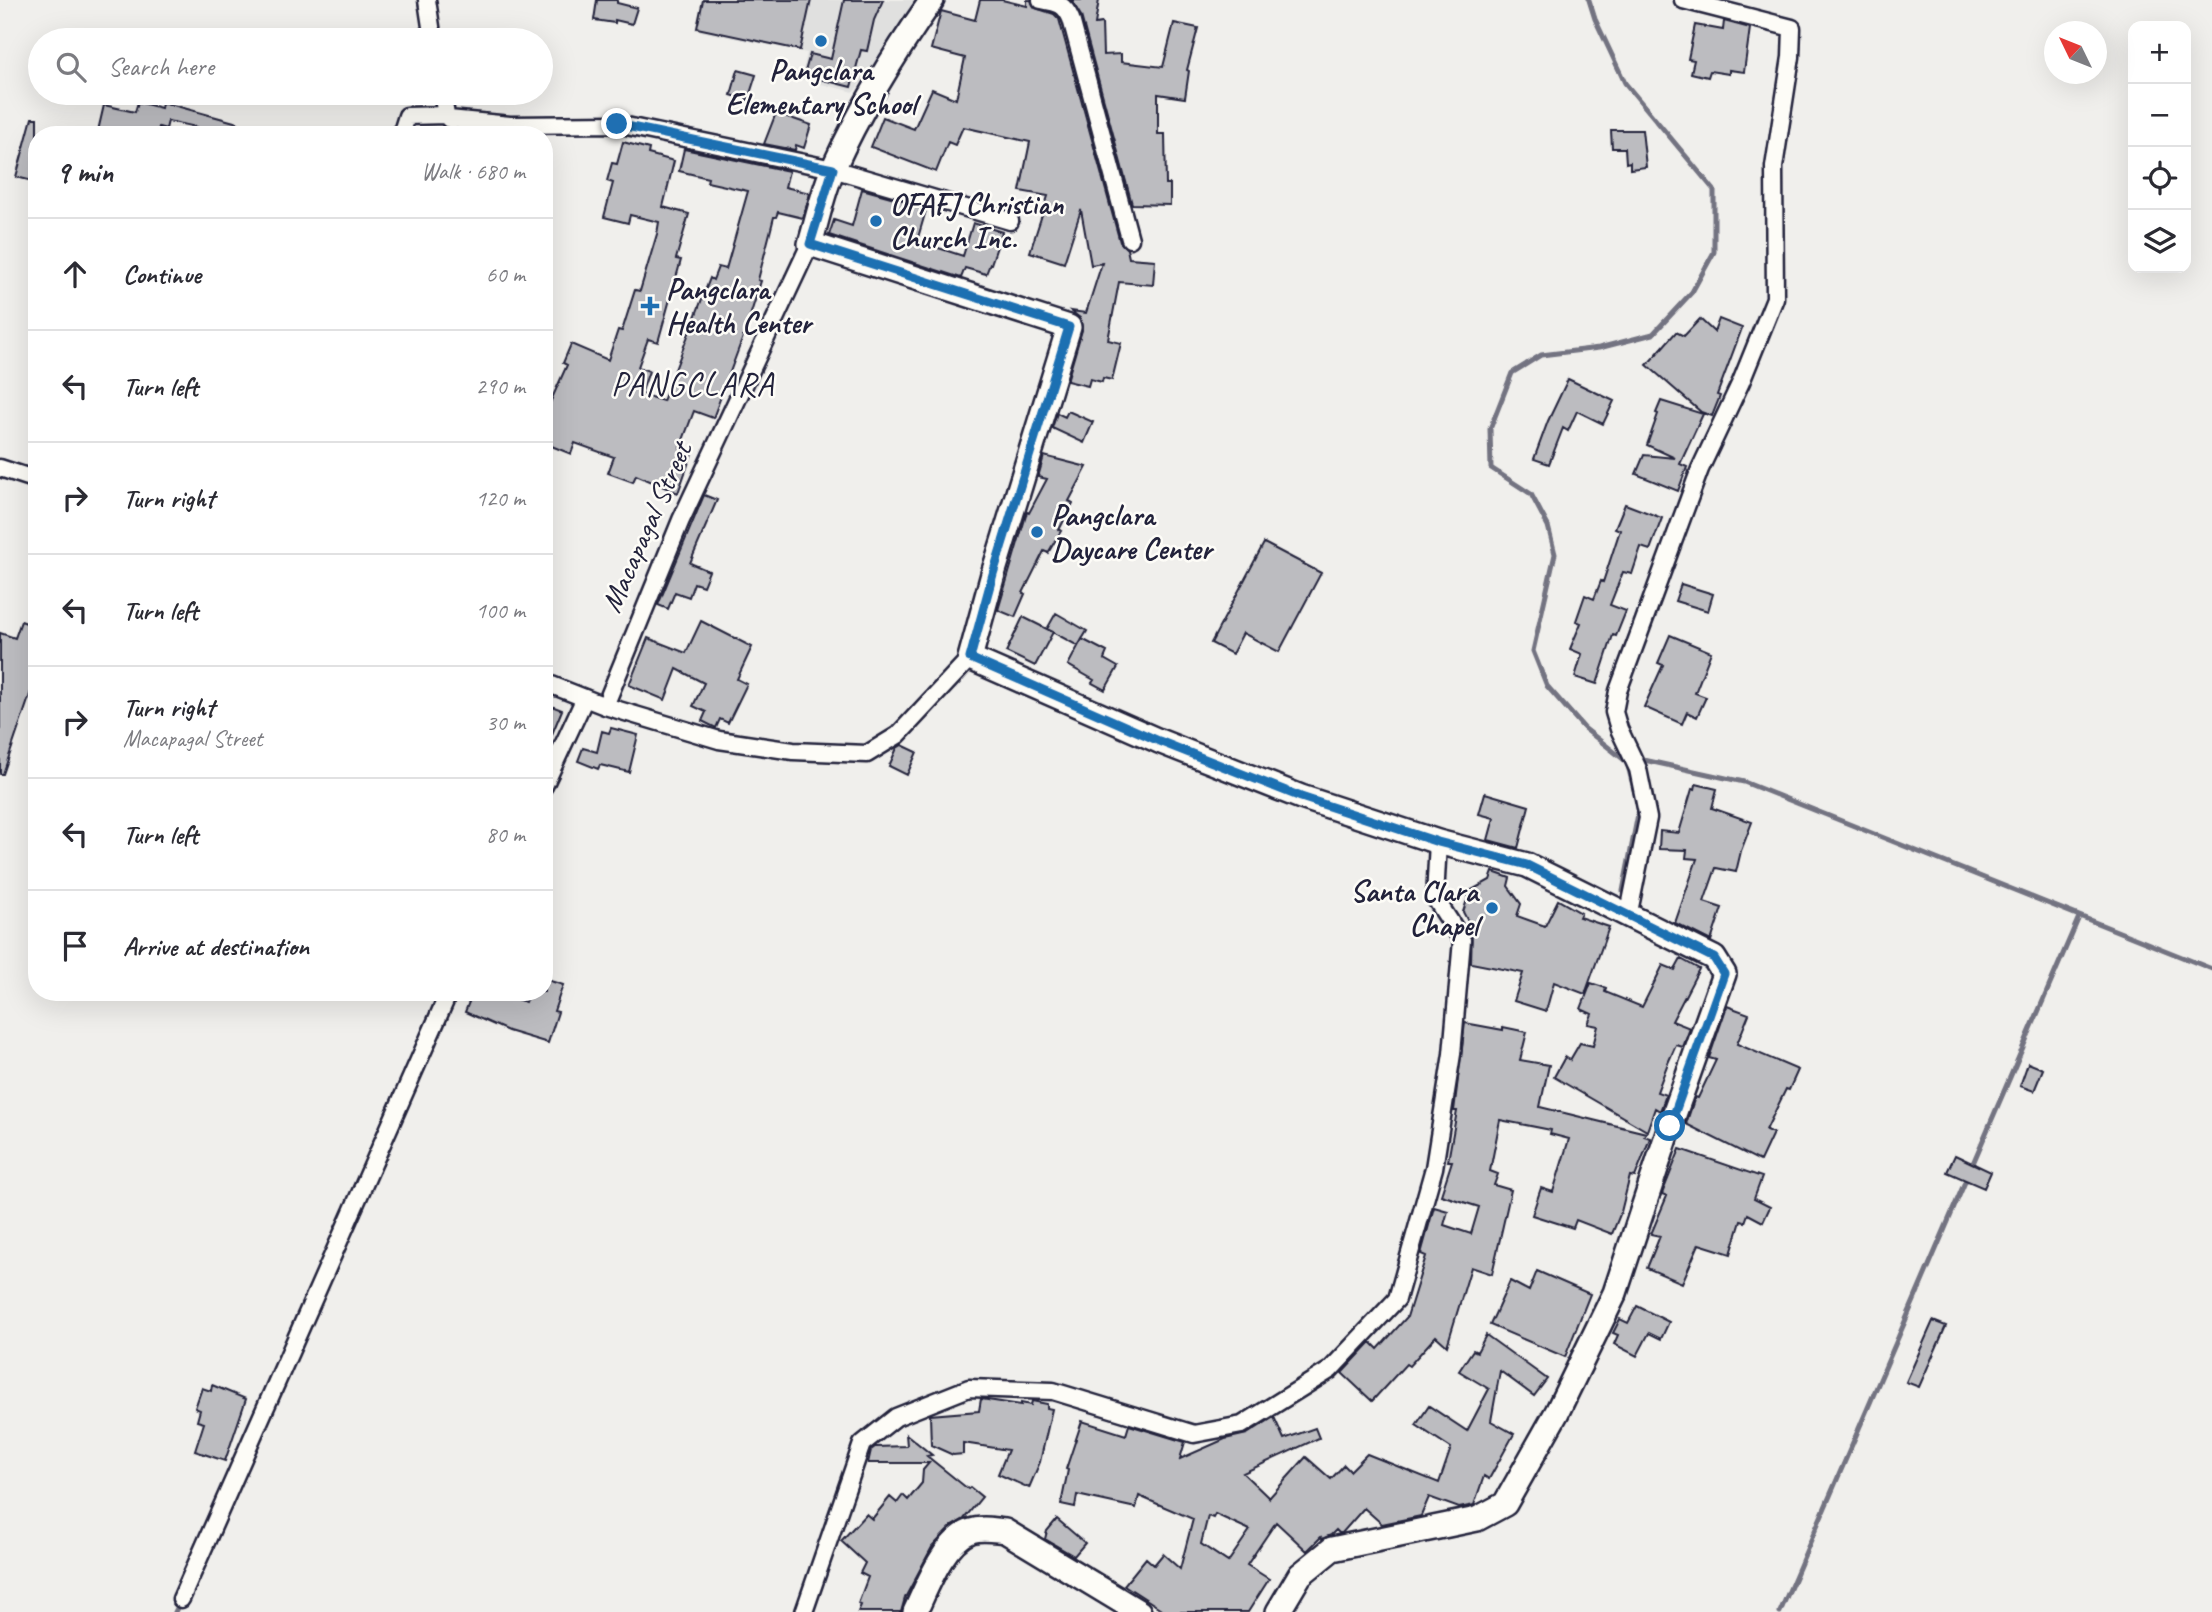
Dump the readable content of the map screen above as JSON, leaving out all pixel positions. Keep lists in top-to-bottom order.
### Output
{
  "streets": {
    "street": ["Macapagal Street"]
  },
  "districts": ["PANGCLARA"],
  "places": {
    "other": [
      "Pangclara Elementary School",
      "OFAFJ Christian Church Inc.",
      "Pangclara Daycare Center",
      "Santa Clara Chapel"
    ],
    "health": ["Pangclara Health Center"]
  },
  "north": "top left",
  "page": {
    "map_buttons": ["+", "−"],
    "search": "Search here",
    "heading": ["9 min", "Walk · 680 m"],
    "list": [
      ["Continue", "60 m"],
      ["Turn left", "290 m"],
      ["Turn right", "120 m"],
      ["Turn left", "100 m"],
      ["Turn right", "Macapagal Street", "30 m"],
      ["Turn left", "80 m"],
      "Arrive at destination"
    ]
  }
}
